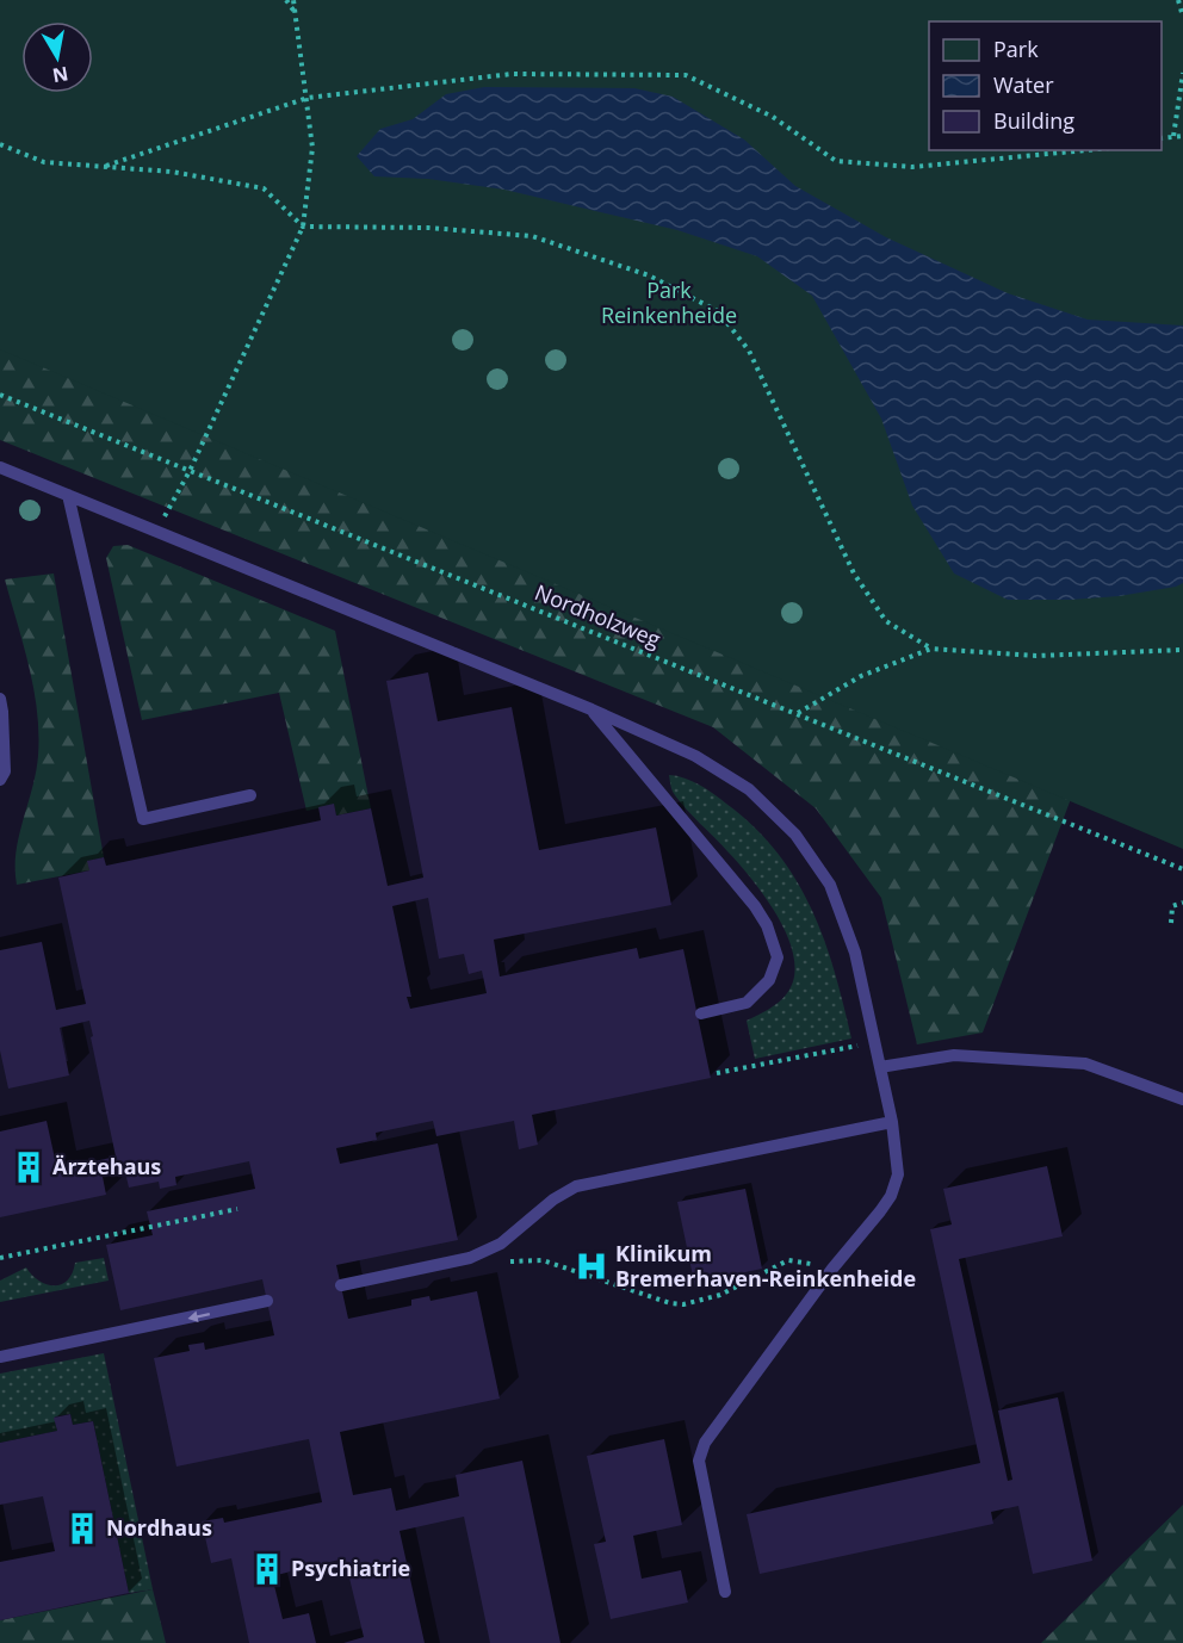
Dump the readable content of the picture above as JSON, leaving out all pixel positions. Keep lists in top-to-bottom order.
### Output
{
  "streets": {
    "path": ["Nordholzweg"]
  },
  "parks": ["Park Reinkenheide"],
  "places": {
    "building": ["Ärztehaus", "Nordhaus", "Psychiatrie"],
    "hospital": ["Klinikum Bremerhaven-Reinkenheide"]
  },
  "legend": ["Park", "Water", "Building"],
  "north": "bottom"
}
